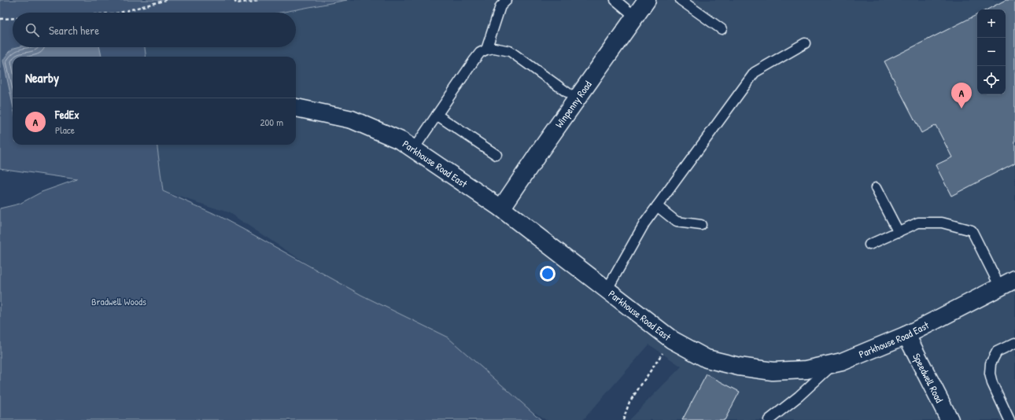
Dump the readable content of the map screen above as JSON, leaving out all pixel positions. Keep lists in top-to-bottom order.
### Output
{
  "streets": {
    "street": ["Winpenny Road", "Parkhouse Road East", "Speedwell Road"]
  },
  "crossings": [
    ["Winpenny Road", "Parkhouse Road East"],
    ["Parkhouse Road East", "Speedwell Road"]
  ],
  "parks": ["Bradwell Woods"],
  "page": {
    "map_buttons": ["+", "−"],
    "search": "Search here",
    "heading": "Nearby",
    "pins": "A",
    "list": [
      {
        "mark": "A",
        "name": "FedEx",
        "note": "Place",
        "value": "200 m"
      }
    ]
  }
}
